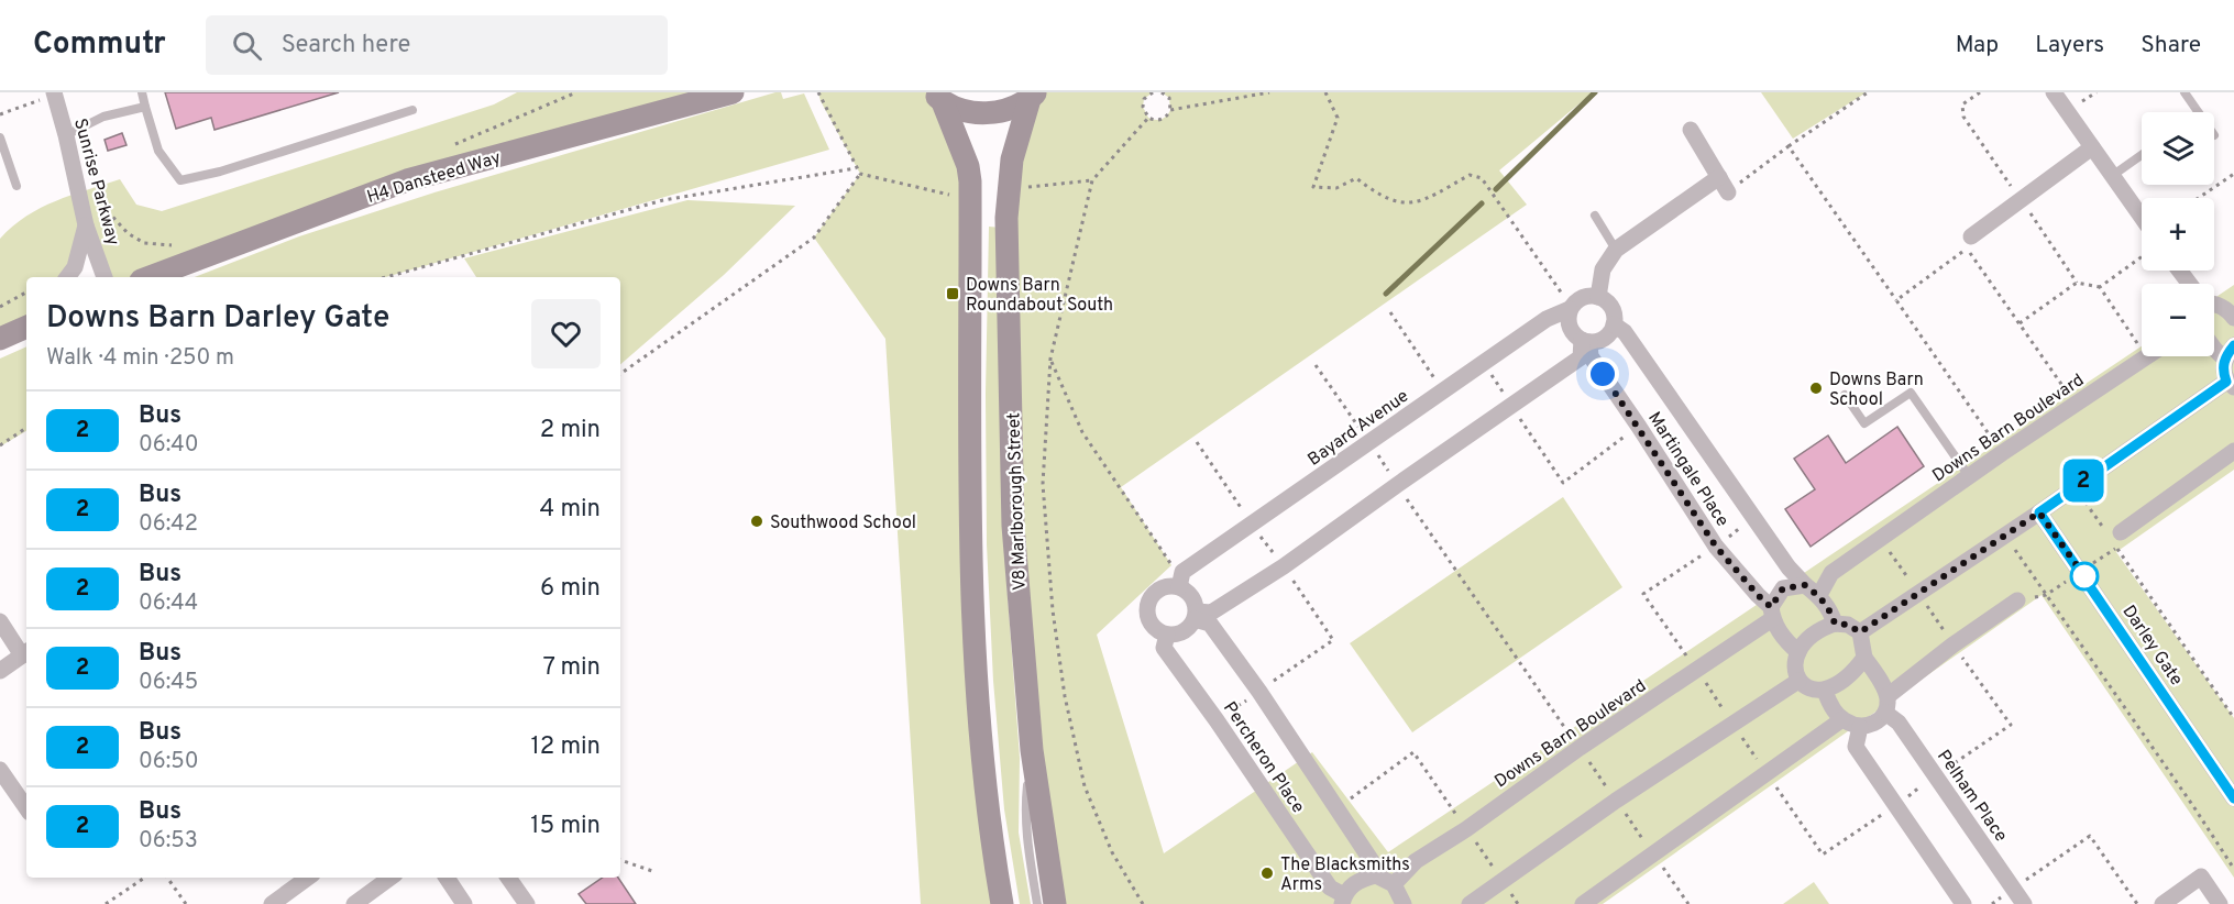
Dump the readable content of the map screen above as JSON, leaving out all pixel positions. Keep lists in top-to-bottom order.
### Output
{
  "streets": {
    "main road": ["H4 Dansteed Way", "V8 Marlborough Street"],
    "street": [
      "Sunrise Parkway",
      "Bayard Avenue",
      "Downs Barn Boulevard",
      "Martingale Place",
      "Darley Gate",
      "Percheron Place",
      "Pelham Place"
    ]
  },
  "crossings": [
    ["Bayard Avenue", "Martingale Place"],
    ["Bayard Avenue", "Percheron Place"],
    ["Downs Barn Boulevard", "Martingale Place"],
    ["Martingale Place", "Pelham Place"]
  ],
  "places": {
    "transit": ["Downs Barn Roundabout South"],
    "other": ["Downs Barn School", "Southwood School", "The Blacksmiths Arms"]
  },
  "lines": ["bus line 2"],
  "page": {
    "header": "Commutr",
    "search": "Search here",
    "nav": ["Map", "Layers", "Share"],
    "on_map": "2",
    "map_buttons": ["+", "−"],
    "heading": ["Downs Barn Darley Gate", "Walk · 4 min · 250 m"],
    "list": [
      {
        "mark": "2",
        "name": "Bus",
        "note": "06:40",
        "value": "2 min"
      },
      {
        "mark": "2",
        "name": "Bus",
        "note": "06:42",
        "value": "4 min"
      },
      {
        "mark": "2",
        "name": "Bus",
        "note": "06:44",
        "value": "6 min"
      },
      {
        "mark": "2",
        "name": "Bus",
        "note": "06:45",
        "value": "7 min"
      },
      {
        "mark": "2",
        "name": "Bus",
        "note": "06:50",
        "value": "12 min"
      },
      {
        "mark": "2",
        "name": "Bus",
        "note": "06:53",
        "value": "15 min"
      }
    ]
  }
}
